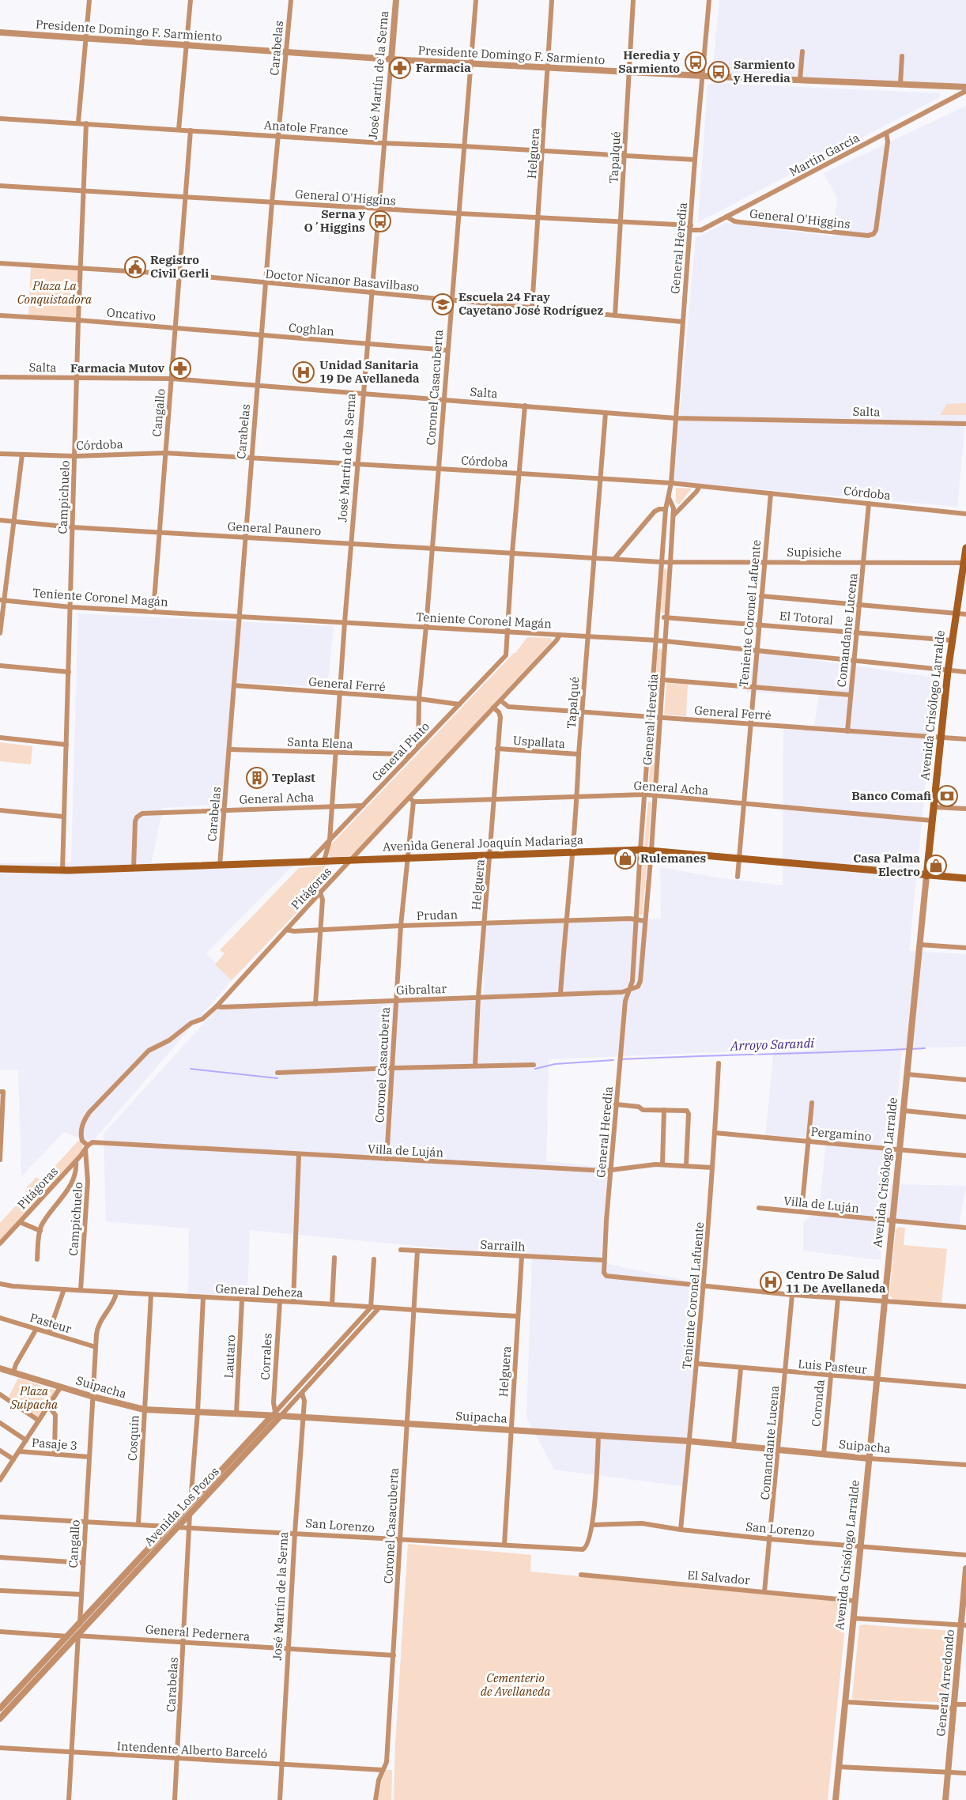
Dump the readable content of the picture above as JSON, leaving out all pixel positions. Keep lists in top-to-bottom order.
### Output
{
  "streets": {
    "main road": ["Avenida Crisólogo Larralde", "Avenida General Joaquín Madariaga"],
    "street": [
      "Presidente Domingo F. Sarmiento",
      "Carabelas",
      "José Martín de la Serna",
      "Anatole France",
      "Helguera",
      "Martín García",
      "Tapalqué",
      "General O'Higgins",
      "General Heredia",
      "Doctor Nicanor Basavilbaso",
      "Oncativo",
      "Coghlan",
      "Salta",
      "Coronel Casacuberta",
      "Cangallo",
      "Córdoba",
      "Campichuelo",
      "General Paunero",
      "Supisiche",
      "Teniente Coronel Magán",
      "Teniente Coronel Lafuente",
      "El Totoral",
      "Comandante Lucena",
      "General Ferré",
      "Uspallata",
      "Santa Elena",
      "General Pinto",
      "General Acha",
      "Pitágoras",
      "Prudan",
      "Gibraltar",
      "Pergamino",
      "Villa de Luján",
      "Sarrailh",
      "General Deheza",
      "Pasteur",
      "Lautaro",
      "Corrales",
      "Luis Pasteur",
      "Suipacha",
      "Coronda",
      "Cosquín",
      "Pasaje 3",
      "Avenida Los Pozos",
      "San Lorenzo",
      "El Salvador",
      "General Pedernera",
      "General Arredondo",
      "Intendente Alberto Barceló"
    ]
  },
  "crossings": [
    ["Presidente Domingo F. Sarmiento", "Carabelas"],
    ["Presidente Domingo F. Sarmiento", "José Martín de la Serna"],
    ["Presidente Domingo F. Sarmiento", "Helguera"],
    ["Presidente Domingo F. Sarmiento", "Tapalqué"],
    ["Presidente Domingo F. Sarmiento", "General Heredia"],
    ["Presidente Domingo F. Sarmiento", "Coronel Casacuberta"],
    ["Carabelas", "Anatole France"],
    ["Carabelas", "General O'Higgins"],
    ["Carabelas", "Doctor Nicanor Basavilbaso"],
    ["Carabelas", "Coghlan"],
    ["Carabelas", "Salta"],
    ["Carabelas", "Córdoba"],
    ["Carabelas", "General Paunero"],
    ["Carabelas", "Teniente Coronel Magán"],
    ["Carabelas", "General Ferré"],
    ["Carabelas", "Santa Elena"],
    ["Carabelas", "General Acha"],
    ["Carabelas", "Avenida General Joaquín Madariaga"],
    ["Carabelas", "Avenida Los Pozos"],
    ["Carabelas", "San Lorenzo"],
    ["Carabelas", "General Pedernera"],
    ["Carabelas", "Intendente Alberto Barceló"],
    ["José Martín de la Serna", "Anatole France"],
    ["José Martín de la Serna", "General O'Higgins"],
    ["José Martín de la Serna", "Doctor Nicanor Basavilbaso"],
    ["José Martín de la Serna", "Coghlan"],
    ["José Martín de la Serna", "Salta"],
    ["José Martín de la Serna", "Córdoba"],
    ["José Martín de la Serna", "General Paunero"],
    ["José Martín de la Serna", "Teniente Coronel Magán"],
    ["José Martín de la Serna", "General Ferré"],
    ["José Martín de la Serna", "Santa Elena"],
    ["José Martín de la Serna", "General Pinto"],
    ["José Martín de la Serna", "General Acha"],
    ["José Martín de la Serna", "Avenida General Joaquín Madariaga"],
    ["José Martín de la Serna", "Suipacha"],
    ["José Martín de la Serna", "Avenida Los Pozos"],
    ["José Martín de la Serna", "San Lorenzo"],
    ["José Martín de la Serna", "General Pedernera"],
    ["José Martín de la Serna", "Intendente Alberto Barceló"],
    ["Anatole France", "Helguera"],
    ["Anatole France", "Tapalqué"],
    ["Anatole France", "General Heredia"],
    ["Anatole France", "Coronel Casacuberta"],
    ["Anatole France", "Cangallo"],
    ["Anatole France", "Campichuelo"],
    ["Helguera", "General O'Higgins"],
    ["Helguera", "Doctor Nicanor Basavilbaso"],
    ["Helguera", "Uspallata"],
    ["Helguera", "General Acha"],
    ["Helguera", "Avenida General Joaquín Madariaga"],
    ["Helguera", "Pitágoras"],
    ["Helguera", "Prudan"],
    ["Helguera", "Gibraltar"],
    ["Helguera", "Sarrailh"],
    ["Helguera", "General Deheza"],
    ["Helguera", "Suipacha"],
    ["Helguera", "San Lorenzo"],
    ["Martín García", "General O'Higgins"],
    ["Martín García", "General Heredia"],
    ["Tapalqué", "General O'Higgins"],
    ["Tapalqué", "Doctor Nicanor Basavilbaso"],
    ["Tapalqué", "Salta"],
    ["Tapalqué", "Córdoba"],
    ["Tapalqué", "General Paunero"],
    ["Tapalqué", "Teniente Coronel Magán"],
    ["Tapalqué", "General Ferré"],
    ["Tapalqué", "Uspallata"],
    ["Tapalqué", "General Acha"],
    ["Tapalqué", "Avenida General Joaquín Madariaga"],
    ["Tapalqué", "Prudan"],
    ["Tapalqué", "Gibraltar"],
    ["General O'Higgins", "General Heredia"],
    ["General O'Higgins", "Coronel Casacuberta"],
    ["General O'Higgins", "Cangallo"],
    ["General O'Higgins", "Campichuelo"],
    ["General Heredia", "Doctor Nicanor Basavilbaso"],
    ["General Heredia", "Salta"],
    ["General Heredia", "Córdoba"],
    ["General Heredia", "General Paunero"],
    ["General Heredia", "Supisiche"],
    ["General Heredia", "Teniente Coronel Magán"],
    ["General Heredia", "Teniente Coronel Lafuente"],
    ["General Heredia", "El Totoral"],
    ["General Heredia", "General Ferré"],
    ["General Heredia", "General Acha"],
    ["General Heredia", "Avenida General Joaquín Madariaga"],
    ["General Heredia", "Prudan"],
    ["General Heredia", "Gibraltar"],
    ["General Heredia", "Villa de Luján"],
    ["General Heredia", "Sarrailh"],
    ["Doctor Nicanor Basavilbaso", "Coronel Casacuberta"],
    ["Doctor Nicanor Basavilbaso", "Cangallo"],
    ["Doctor Nicanor Basavilbaso", "Campichuelo"],
    ["Oncativo", "Coghlan"],
    ["Oncativo", "Cangallo"],
    ["Oncativo", "Campichuelo"],
    ["Coghlan", "Coronel Casacuberta"],
    ["Coghlan", "Cangallo"],
    ["Salta", "Coronel Casacuberta"],
    ["Salta", "Cangallo"],
    ["Salta", "Campichuelo"],
    ["Coronel Casacuberta", "Córdoba"],
    ["Coronel Casacuberta", "General Paunero"],
    ["Coronel Casacuberta", "Teniente Coronel Magán"],
    ["Coronel Casacuberta", "General Ferré"],
    ["Coronel Casacuberta", "General Pinto"],
    ["Coronel Casacuberta", "General Acha"],
    ["Coronel Casacuberta", "Avenida General Joaquín Madariaga"],
    ["Coronel Casacuberta", "Pitágoras"],
    ["Coronel Casacuberta", "Prudan"],
    ["Coronel Casacuberta", "Gibraltar"],
    ["Coronel Casacuberta", "Villa de Luján"],
    ["Coronel Casacuberta", "Sarrailh"],
    ["Coronel Casacuberta", "General Deheza"],
    ["Coronel Casacuberta", "Suipacha"],
    ["Coronel Casacuberta", "San Lorenzo"],
    ["Coronel Casacuberta", "General Pedernera"],
    ["Coronel Casacuberta", "Intendente Alberto Barceló"],
    ["Cangallo", "Córdoba"],
    ["Cangallo", "General Paunero"],
    ["Cangallo", "Teniente Coronel Magán"],
    ["Cangallo", "General Deheza"],
    ["Cangallo", "Pasteur"],
    ["Cangallo", "Suipacha"],
    ["Cangallo", "Pasaje 3"],
    ["Cangallo", "Avenida Los Pozos"],
    ["Cangallo", "General Pedernera"],
    ["Cangallo", "Intendente Alberto Barceló"],
    ["Córdoba", "Campichuelo"],
    ["Córdoba", "Teniente Coronel Lafuente"],
    ["Córdoba", "Comandante Lucena"],
    ["Campichuelo", "General Paunero"],
    ["Campichuelo", "Teniente Coronel Magán"],
    ["Campichuelo", "Avenida General Joaquín Madariaga"],
    ["Campichuelo", "Pitágoras"],
    ["Campichuelo", "Villa de Luján"],
    ["Campichuelo", "General Deheza"],
    ["General Paunero", "Supisiche"],
    ["Supisiche", "Teniente Coronel Lafuente"],
    ["Supisiche", "Comandante Lucena"],
    ["Supisiche", "Avenida Crisólogo Larralde"],
    ["Teniente Coronel Magán", "Teniente Coronel Lafuente"],
    ["Teniente Coronel Magán", "Comandante Lucena"],
    ["Teniente Coronel Magán", "Avenida Crisólogo Larralde"],
    ["Teniente Coronel Magán", "General Pinto"],
    ["Teniente Coronel Magán", "Pitágoras"],
    ["Teniente Coronel Lafuente", "El Totoral"],
    ["Teniente Coronel Lafuente", "General Ferré"],
    ["Teniente Coronel Lafuente", "General Acha"],
    ["Teniente Coronel Lafuente", "Avenida General Joaquín Madariaga"],
    ["Teniente Coronel Lafuente", "Pergamino"],
    ["Teniente Coronel Lafuente", "Villa de Luján"],
    ["Teniente Coronel Lafuente", "Luis Pasteur"],
    ["Teniente Coronel Lafuente", "Suipacha"],
    ["Teniente Coronel Lafuente", "San Lorenzo"],
    ["El Totoral", "Comandante Lucena"],
    ["El Totoral", "Avenida Crisólogo Larralde"],
    ["Comandante Lucena", "General Ferré"],
    ["Comandante Lucena", "Luis Pasteur"],
    ["Comandante Lucena", "Suipacha"],
    ["Comandante Lucena", "San Lorenzo"],
    ["Comandante Lucena", "El Salvador"],
    ["General Ferré", "Avenida Crisólogo Larralde"],
    ["General Ferré", "General Pinto"],
    ["General Ferré", "Pitágoras"],
    ["Avenida Crisólogo Larralde", "General Acha"],
    ["Avenida Crisólogo Larralde", "Avenida General Joaquín Madariaga"],
    ["Avenida Crisólogo Larralde", "Pergamino"],
    ["Avenida Crisólogo Larralde", "Villa de Luján"],
    ["Avenida Crisólogo Larralde", "Luis Pasteur"],
    ["Avenida Crisólogo Larralde", "Suipacha"],
    ["Avenida Crisólogo Larralde", "San Lorenzo"],
    ["Avenida Crisólogo Larralde", "El Salvador"],
    ["Santa Elena", "General Pinto"],
    ["General Pinto", "General Acha"],
    ["General Pinto", "Avenida General Joaquín Madariaga"],
    ["General Acha", "Avenida General Joaquín Madariaga"],
    ["General Acha", "Pitágoras"],
    ["Avenida General Joaquín Madariaga", "Pitágoras"],
    ["Pitágoras", "Prudan"],
    ["Pitágoras", "Gibraltar"],
    ["Pitágoras", "Villa de Luján"],
    ["General Deheza", "Lautaro"],
    ["General Deheza", "Corrales"],
    ["General Deheza", "Cosquín"],
    ["General Deheza", "Avenida Los Pozos"],
    ["Lautaro", "Suipacha"],
    ["Corrales", "Suipacha"],
    ["Corrales", "Avenida Los Pozos"],
    ["Luis Pasteur", "Coronda"],
    ["Suipacha", "Coronda"],
    ["Suipacha", "Cosquín"],
    ["Suipacha", "Avenida Los Pozos"],
    ["Avenida Los Pozos", "San Lorenzo"],
    ["Avenida Los Pozos", "General Pedernera"]
  ],
  "water": ["Arroyo Sarandí"],
  "parks": ["Plaza La Conquistadora", "Plaza Suipacha", "Cementerio de Avellaneda"],
  "places": {
    "bus stop": ["Heredia y Sarmiento", "Sarmiento y Heredia", "Serna y O´Higgins"],
    "pharmacy": ["Farmacia", "Farmacia Mutov"],
    "public building": ["Registro Civil Gerli"],
    "school or university": ["Escuela 24 Fray Cayetano José Rodríguez"],
    "hospital": ["Unidad Sanitaria 19 De Avellaneda", "Centro De Salud 11 De Avellaneda"],
    "building": ["Teplast"],
    "bank": ["Banco Comafi"],
    "shop": ["Rulemanes", "Casa Palma Electro"]
  }
}
